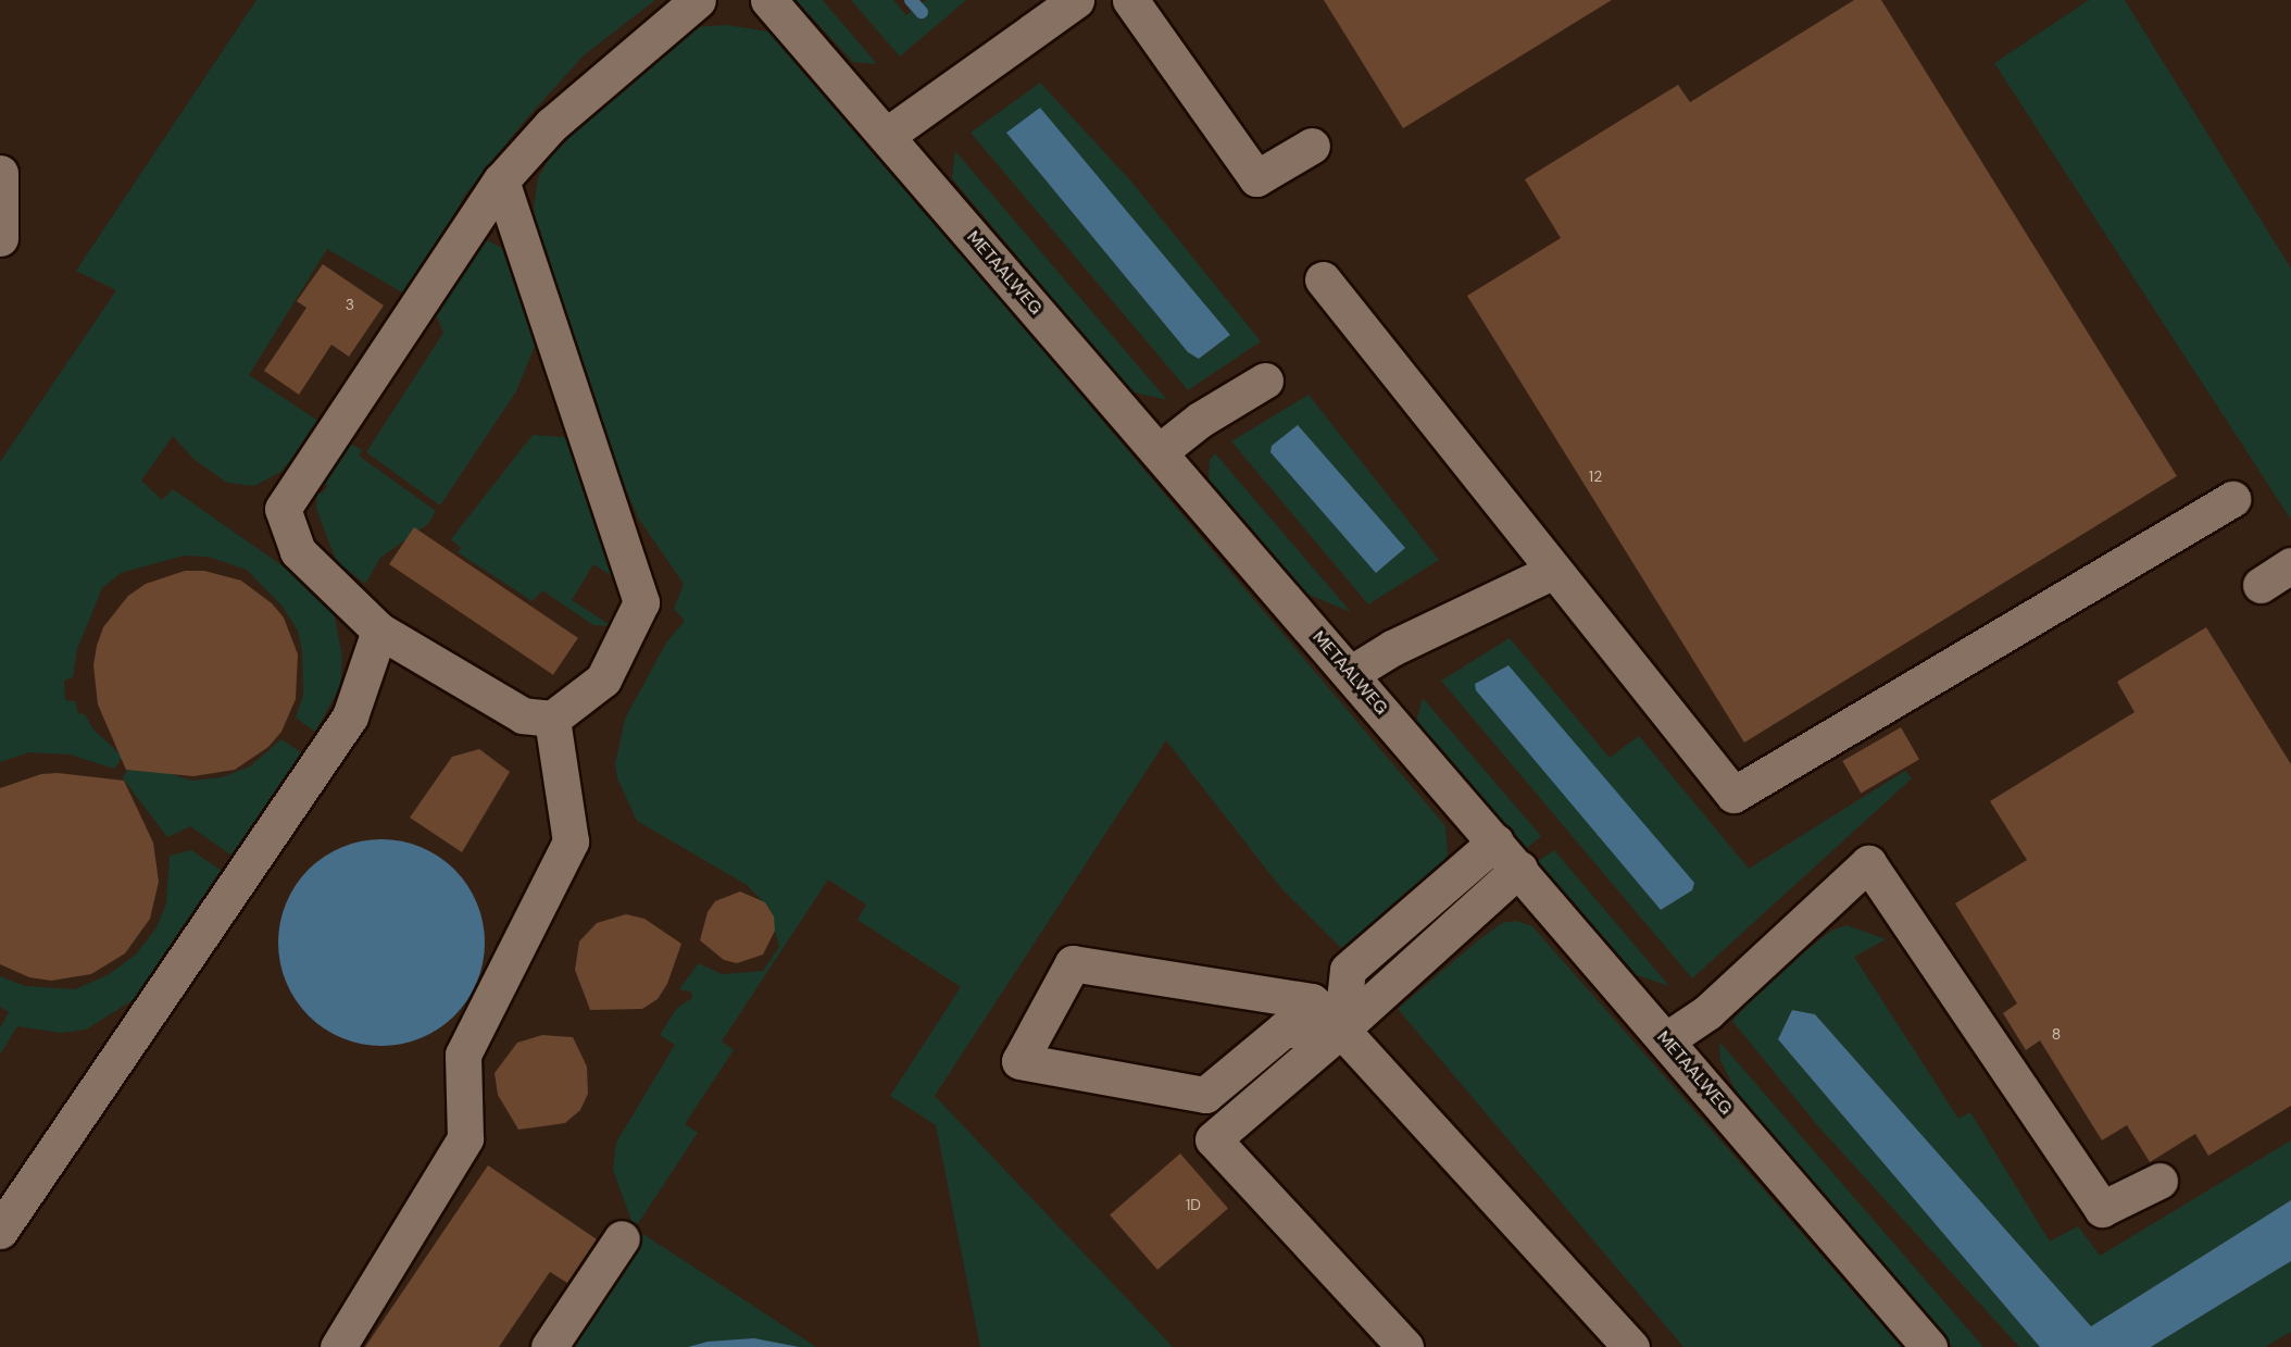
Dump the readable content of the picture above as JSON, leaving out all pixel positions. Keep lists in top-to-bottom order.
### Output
{
  "streets": {
    "street": ["METAALWEG"]
  },
  "house_numbers": [
    "3",
    "12",
    "8",
    "1D"
  ]
}
